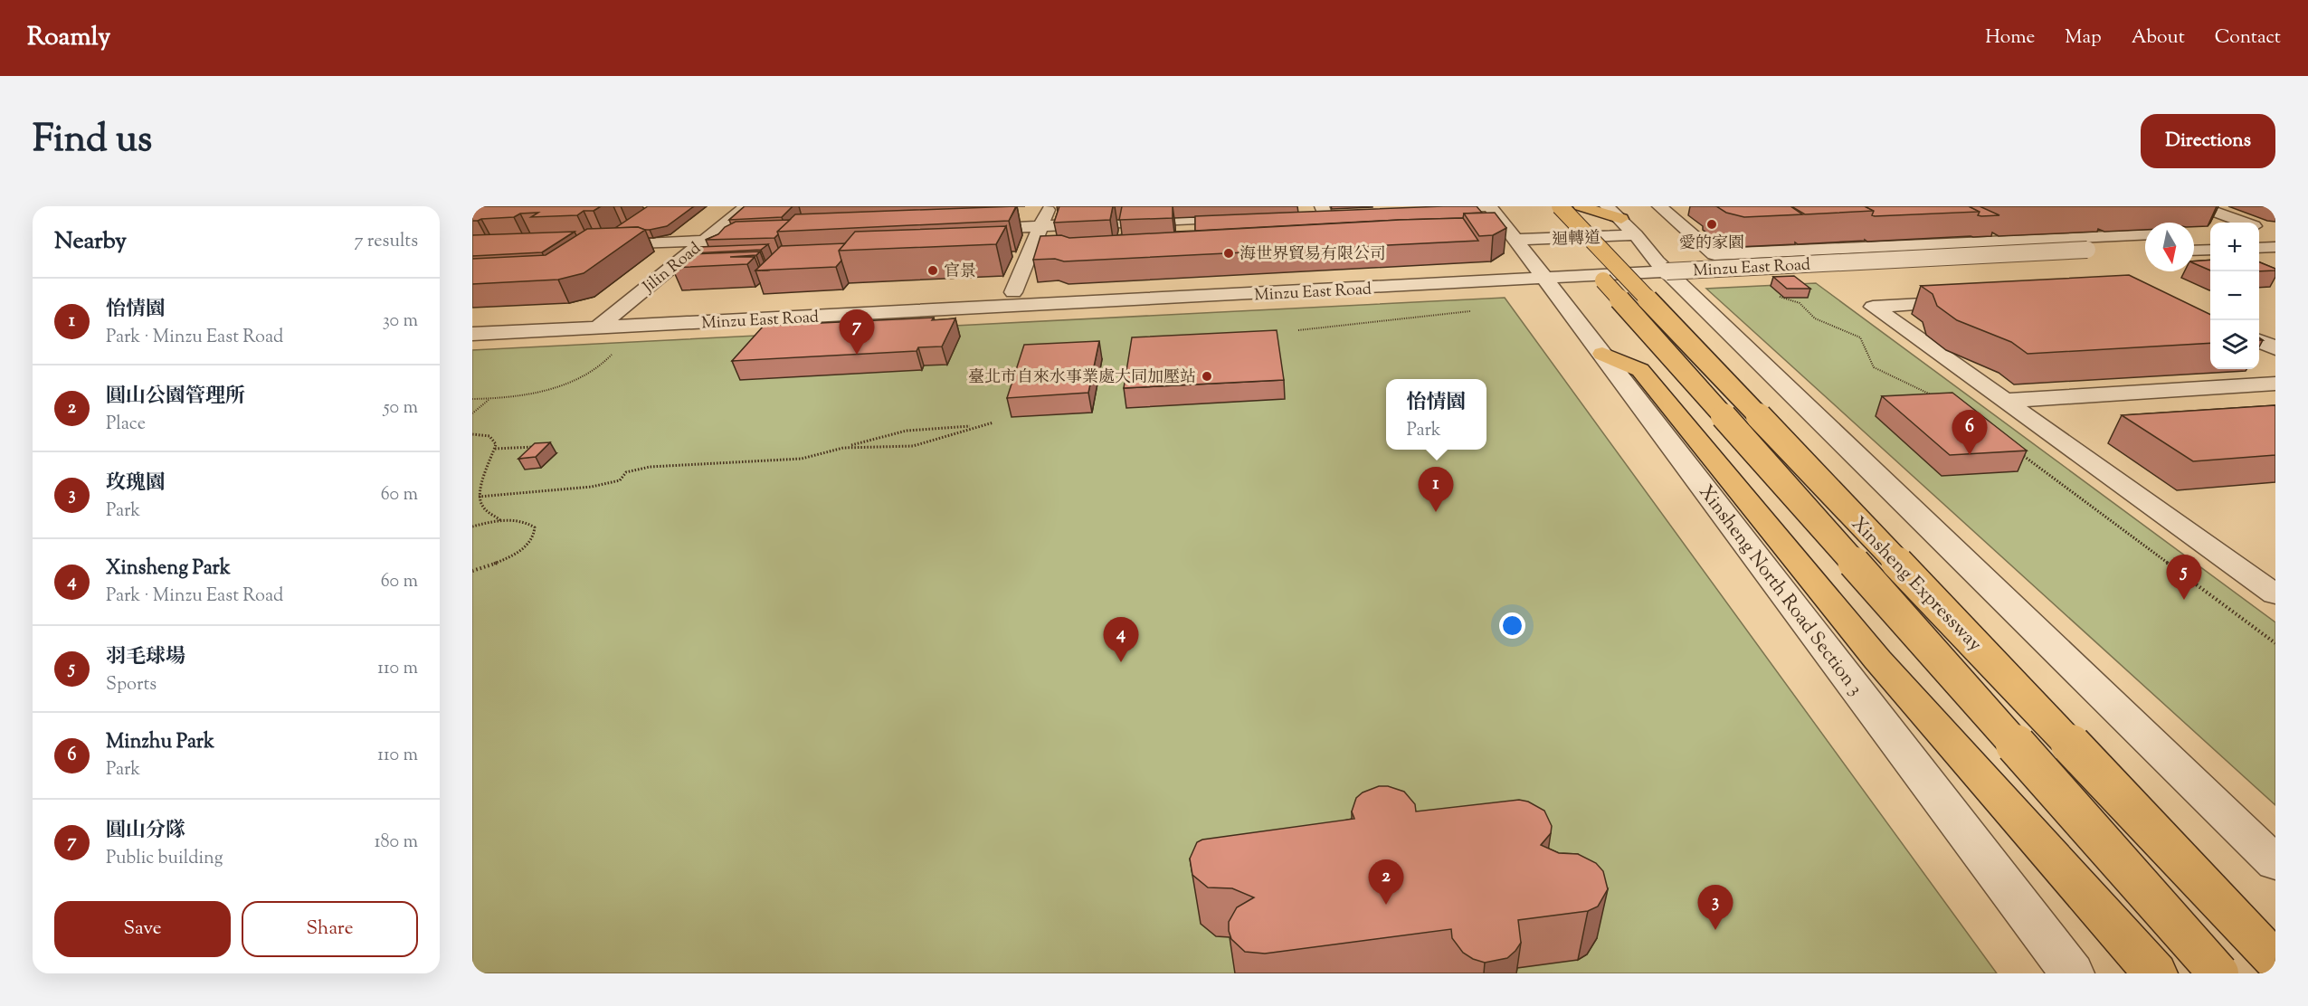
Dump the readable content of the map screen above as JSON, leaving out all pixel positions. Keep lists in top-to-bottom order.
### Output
{
  "streets": {
    "highway": ["Xinsheng Expressway"],
    "street": [
      "迴轉道",
      "Jilin Road",
      "Minzu East Road",
      "Xinsheng North Road Section 3"
    ]
  },
  "crossings": [
    ["迴轉道", "Xinsheng North Road Section 3"],
    ["Jilin Road", "Minzu East Road"],
    ["Minzu East Road", "Xinsheng North Road Section 3"]
  ],
  "places": [
    "愛的家園",
    "海世界貿易有限公司",
    "官景",
    "臺北市自來水事業處大同加壓站"
  ],
  "north": "bottom",
  "page": {
    "header": "Roamly",
    "nav": [
      "Home",
      "Map",
      "About",
      "Contact"
    ],
    "title": "Find us",
    "buttons": [
      "Directions",
      ["Save", "Share"]
    ],
    "heading": ["Nearby", "7 results"],
    "map_buttons": ["+", "−"],
    "list": [
      {
        "mark": "1",
        "name": "怡情園",
        "note": "Park · Minzu East Road",
        "value": "30 m"
      },
      {
        "mark": "2",
        "name": "圓山公園管理所",
        "note": "Place",
        "value": "50 m"
      },
      {
        "mark": "3",
        "name": "玫瑰園",
        "note": "Park",
        "value": "60 m"
      },
      {
        "mark": "4",
        "name": "Xinsheng Park",
        "note": "Park · Minzu East Road",
        "value": "60 m"
      },
      {
        "mark": "5",
        "name": "羽毛球場",
        "note": "Sports",
        "value": "110 m"
      },
      {
        "mark": "6",
        "name": "Minzhu Park",
        "note": "Park",
        "value": "110 m"
      },
      {
        "mark": "7",
        "name": "圓山分隊",
        "note": "Public building",
        "value": "180 m"
      }
    ],
    "pins": [
      "7",
      "6",
      "1",
      "5",
      "4",
      "2",
      "3"
    ],
    "popup": ["怡情園", "Park"]
  }
}
